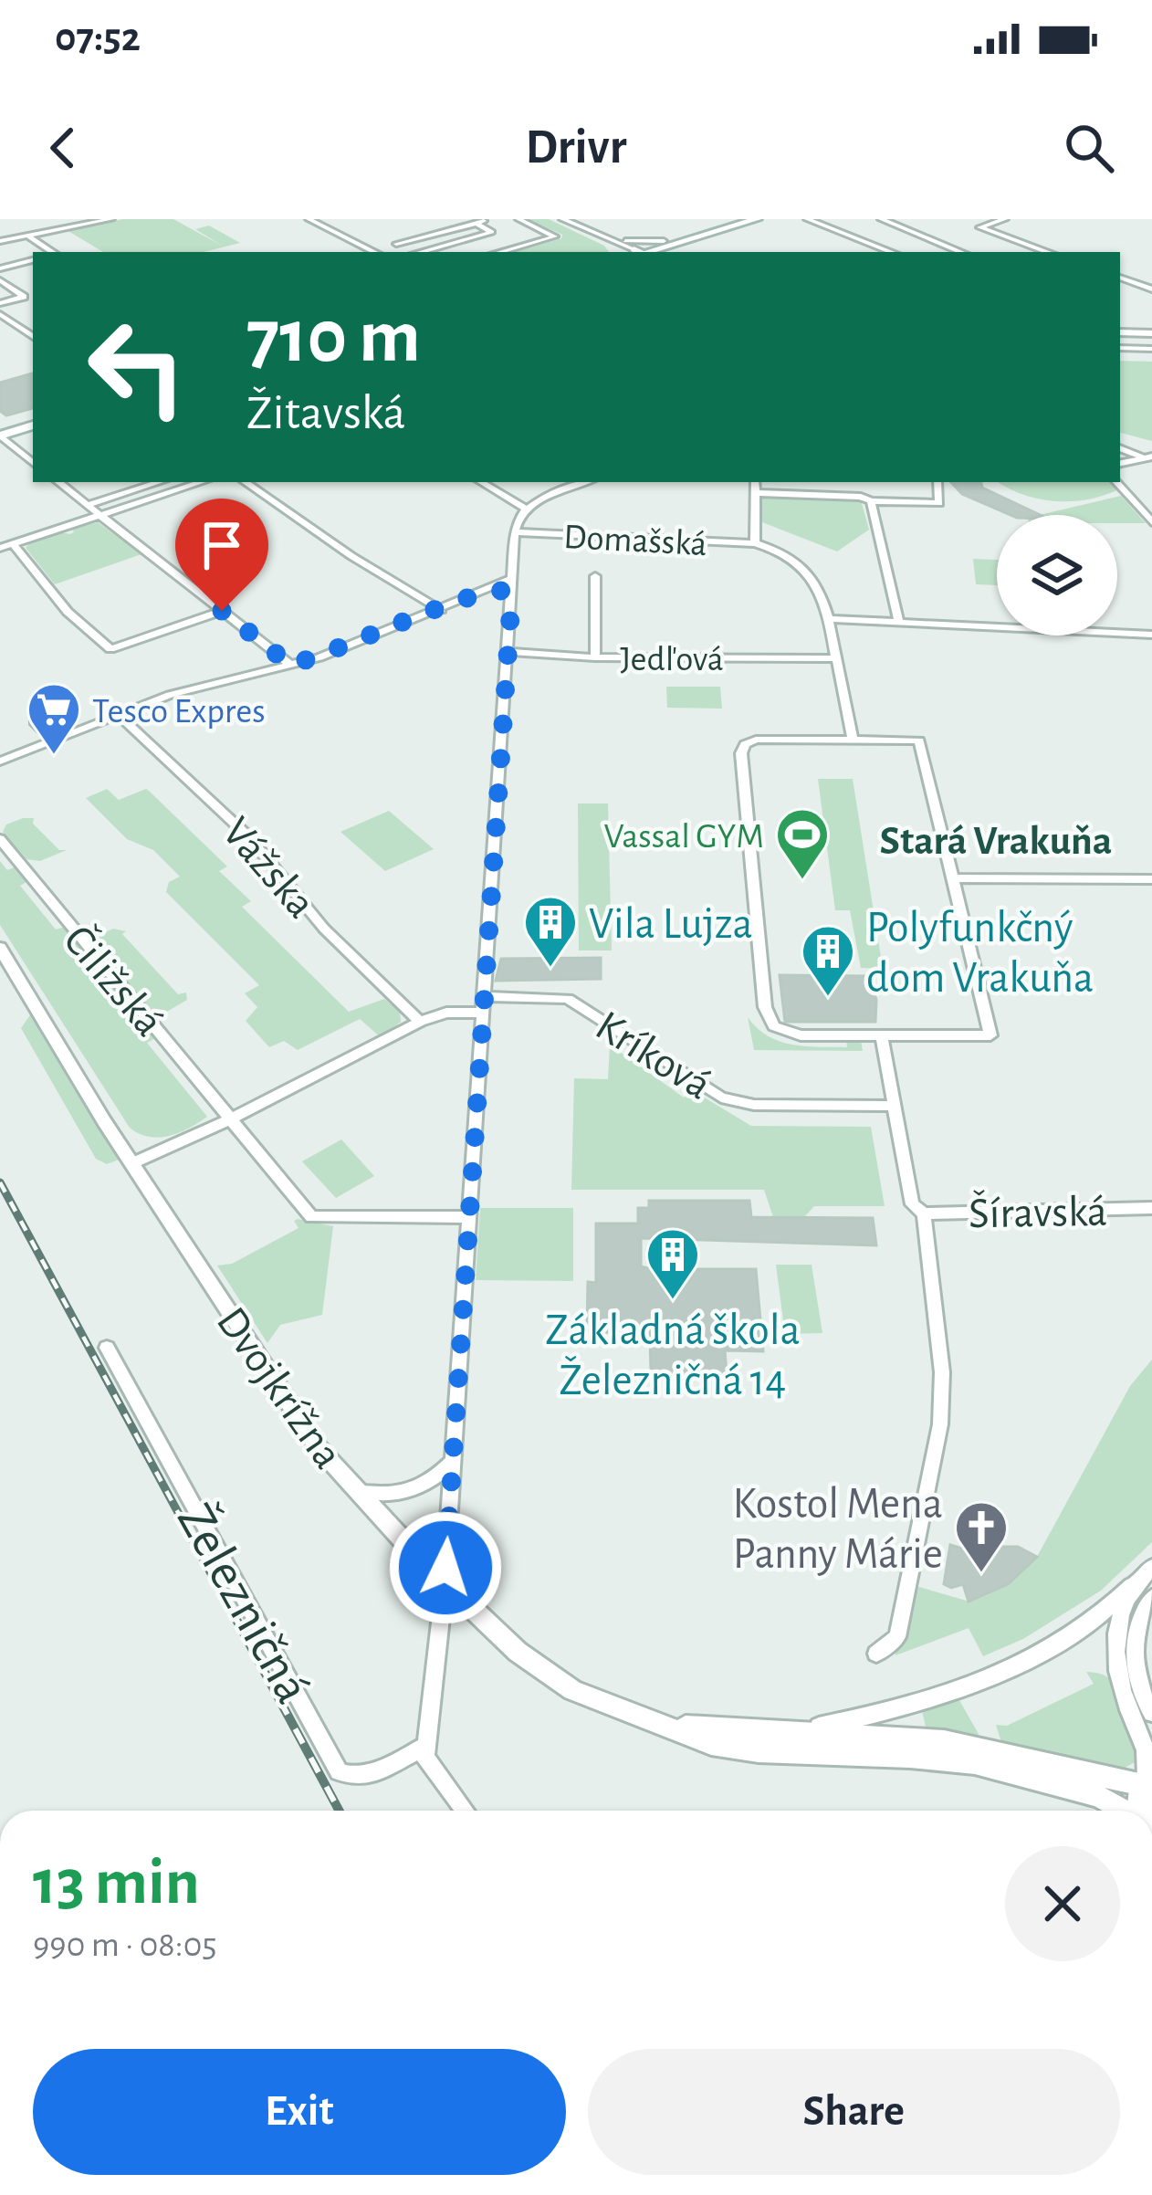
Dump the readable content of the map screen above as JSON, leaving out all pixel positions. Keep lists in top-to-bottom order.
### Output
{
  "streets": {
    "street": [
      "Domašská",
      "Jedľová",
      "Vážska",
      "Čiližská",
      "Kríková",
      "Šíravská",
      "Dvojkrížna",
      "Železničná"
    ]
  },
  "districts": ["Stará Vrakuňa"],
  "places": {
    "supermarket": ["Tesco Expres"],
    "sports": ["Vassal GYM"],
    "building": ["Vila Lujza", "Polyfunkčný dom Vrakuňa", "Základná škola Železničná 14"],
    "church": ["Kostol Mena Panny Márie"]
  },
  "page": {
    "status": "07:52",
    "header": "Drivr",
    "turn": ["710 m", "Žitavská"],
    "heading": ["13 min", "990 m · 08:05"],
    "buttons": ["Exit", "Share"]
  }
}
